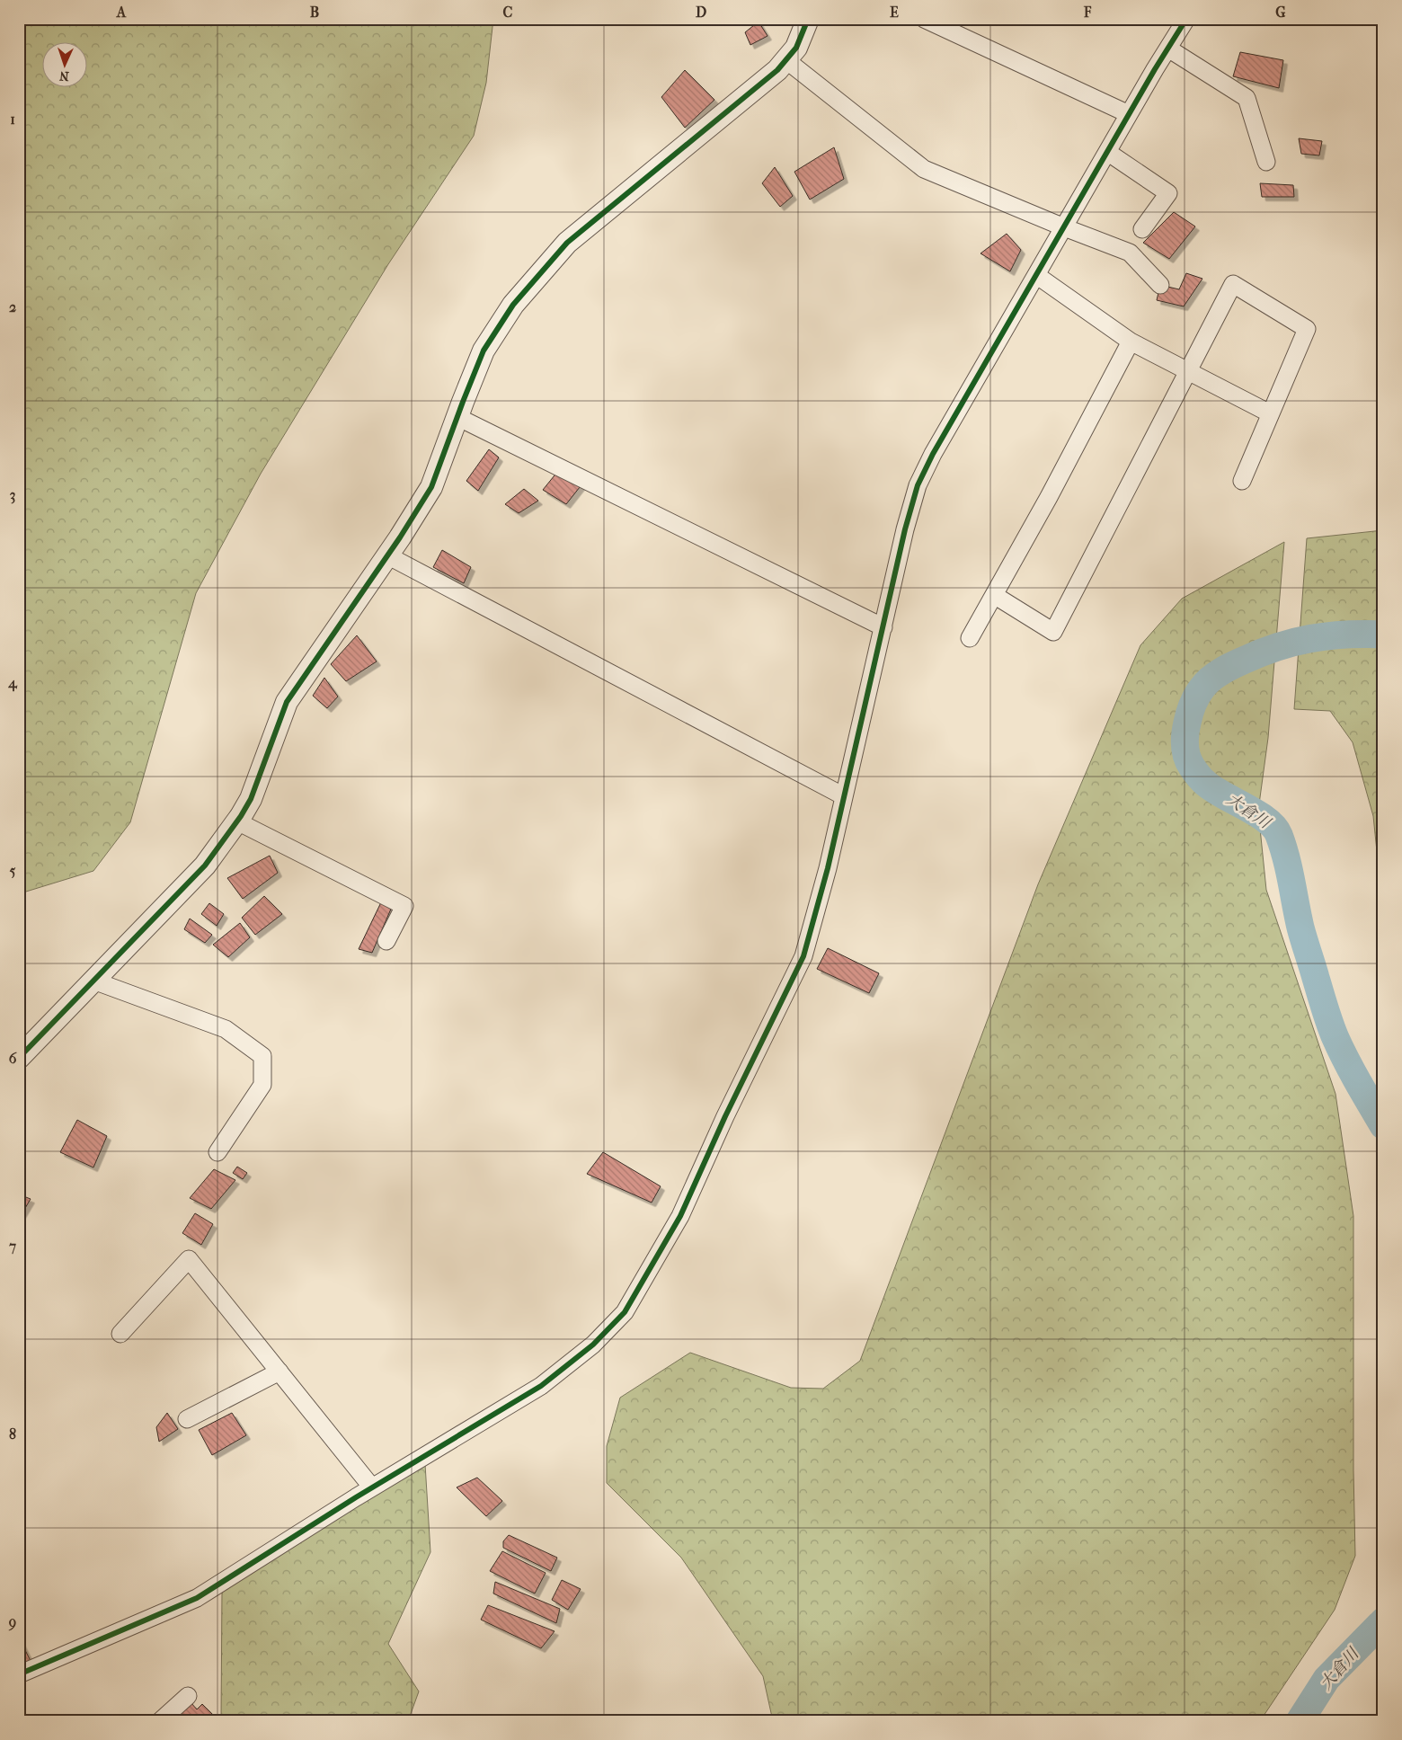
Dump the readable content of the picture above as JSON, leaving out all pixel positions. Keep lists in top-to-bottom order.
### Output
{
  "water": ["大倉川"],
  "north": "bottom",
  "grid": {
    "columns": [
      "A",
      "B",
      "C",
      "D",
      "E",
      "F",
      "G"
    ],
    "rows": [
      "1",
      "2",
      "3",
      "4",
      "5",
      "6",
      "7",
      "8",
      "9"
    ]
  }
}
